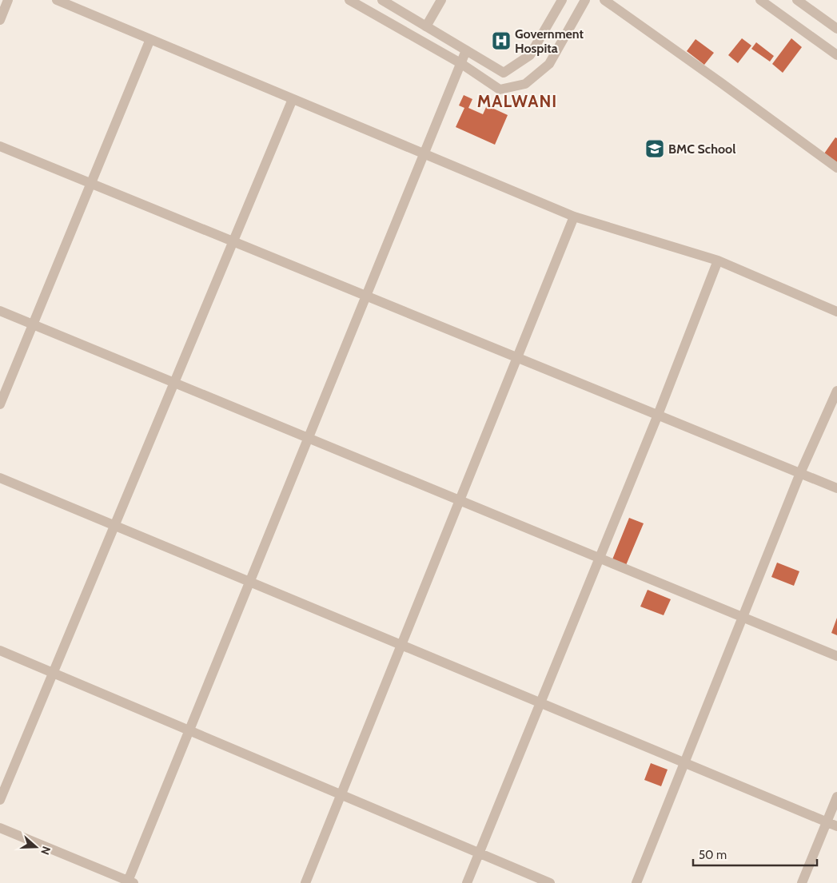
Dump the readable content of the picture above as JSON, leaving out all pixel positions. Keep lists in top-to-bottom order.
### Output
{
  "districts": ["MALWANI"],
  "places": {
    "hospital": ["Government Hospita"],
    "school or university": ["BMC School"]
  },
  "scale_bar": "50 m",
  "north": "right"
}
